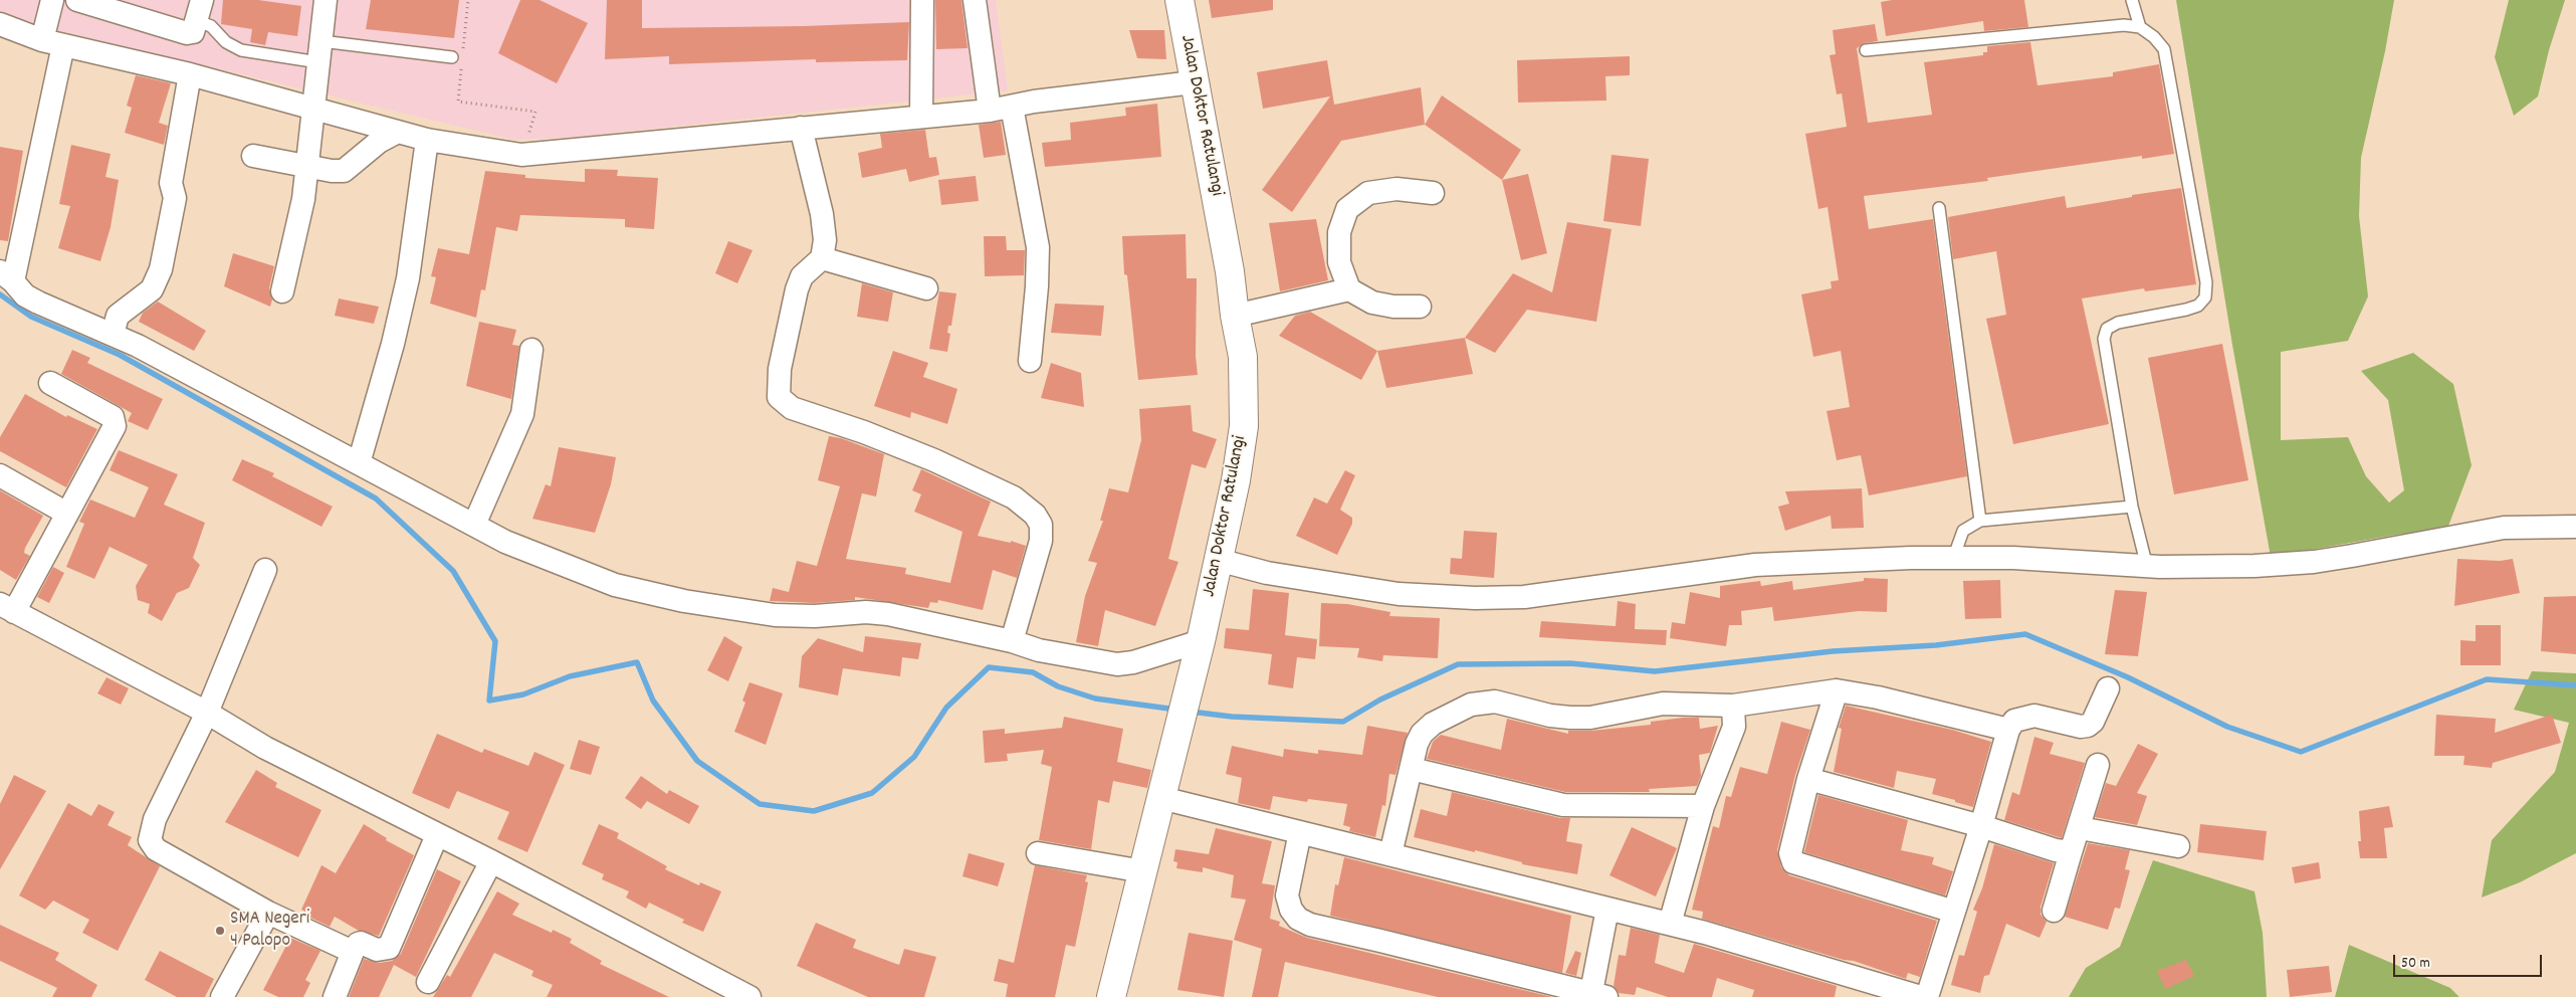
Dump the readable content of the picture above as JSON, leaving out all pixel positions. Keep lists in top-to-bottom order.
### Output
{
  "streets": {
    "highway": ["Jalan Doktor Ratulangi"]
  },
  "places": ["SMA Negeri 4 Palopo"],
  "scale_bar": "50 m"
}
